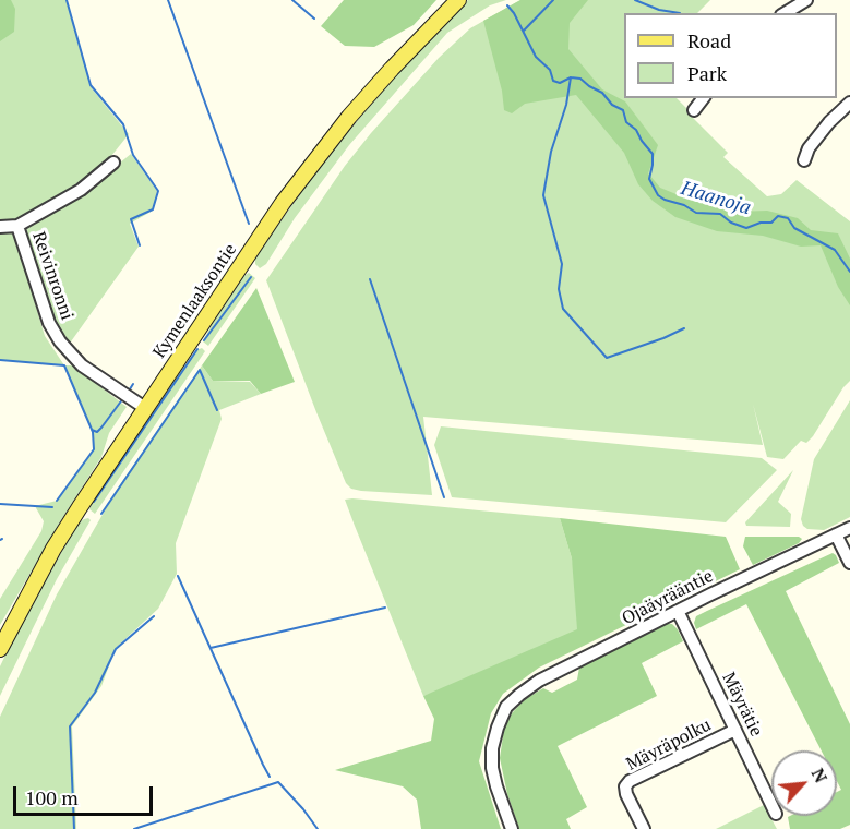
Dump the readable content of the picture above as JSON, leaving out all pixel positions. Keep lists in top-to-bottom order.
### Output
{
  "streets": {
    "main road": ["Kymenlaaksontie"],
    "street": [
      "Reivinronni",
      "Ojaäyrääntie",
      "Mäyrätie",
      "Mäyräpolku"
    ]
  },
  "crossings": [
    ["Reivinronni", "Kymenlaaksontie"],
    ["Ojaäyrääntie", "Mäyrätie"],
    ["Mäyrätie", "Mäyräpolku"]
  ],
  "water": ["Haanoja"],
  "legend": ["Road", "Park"],
  "scale_bar": "100 m",
  "north": "top right"
}
